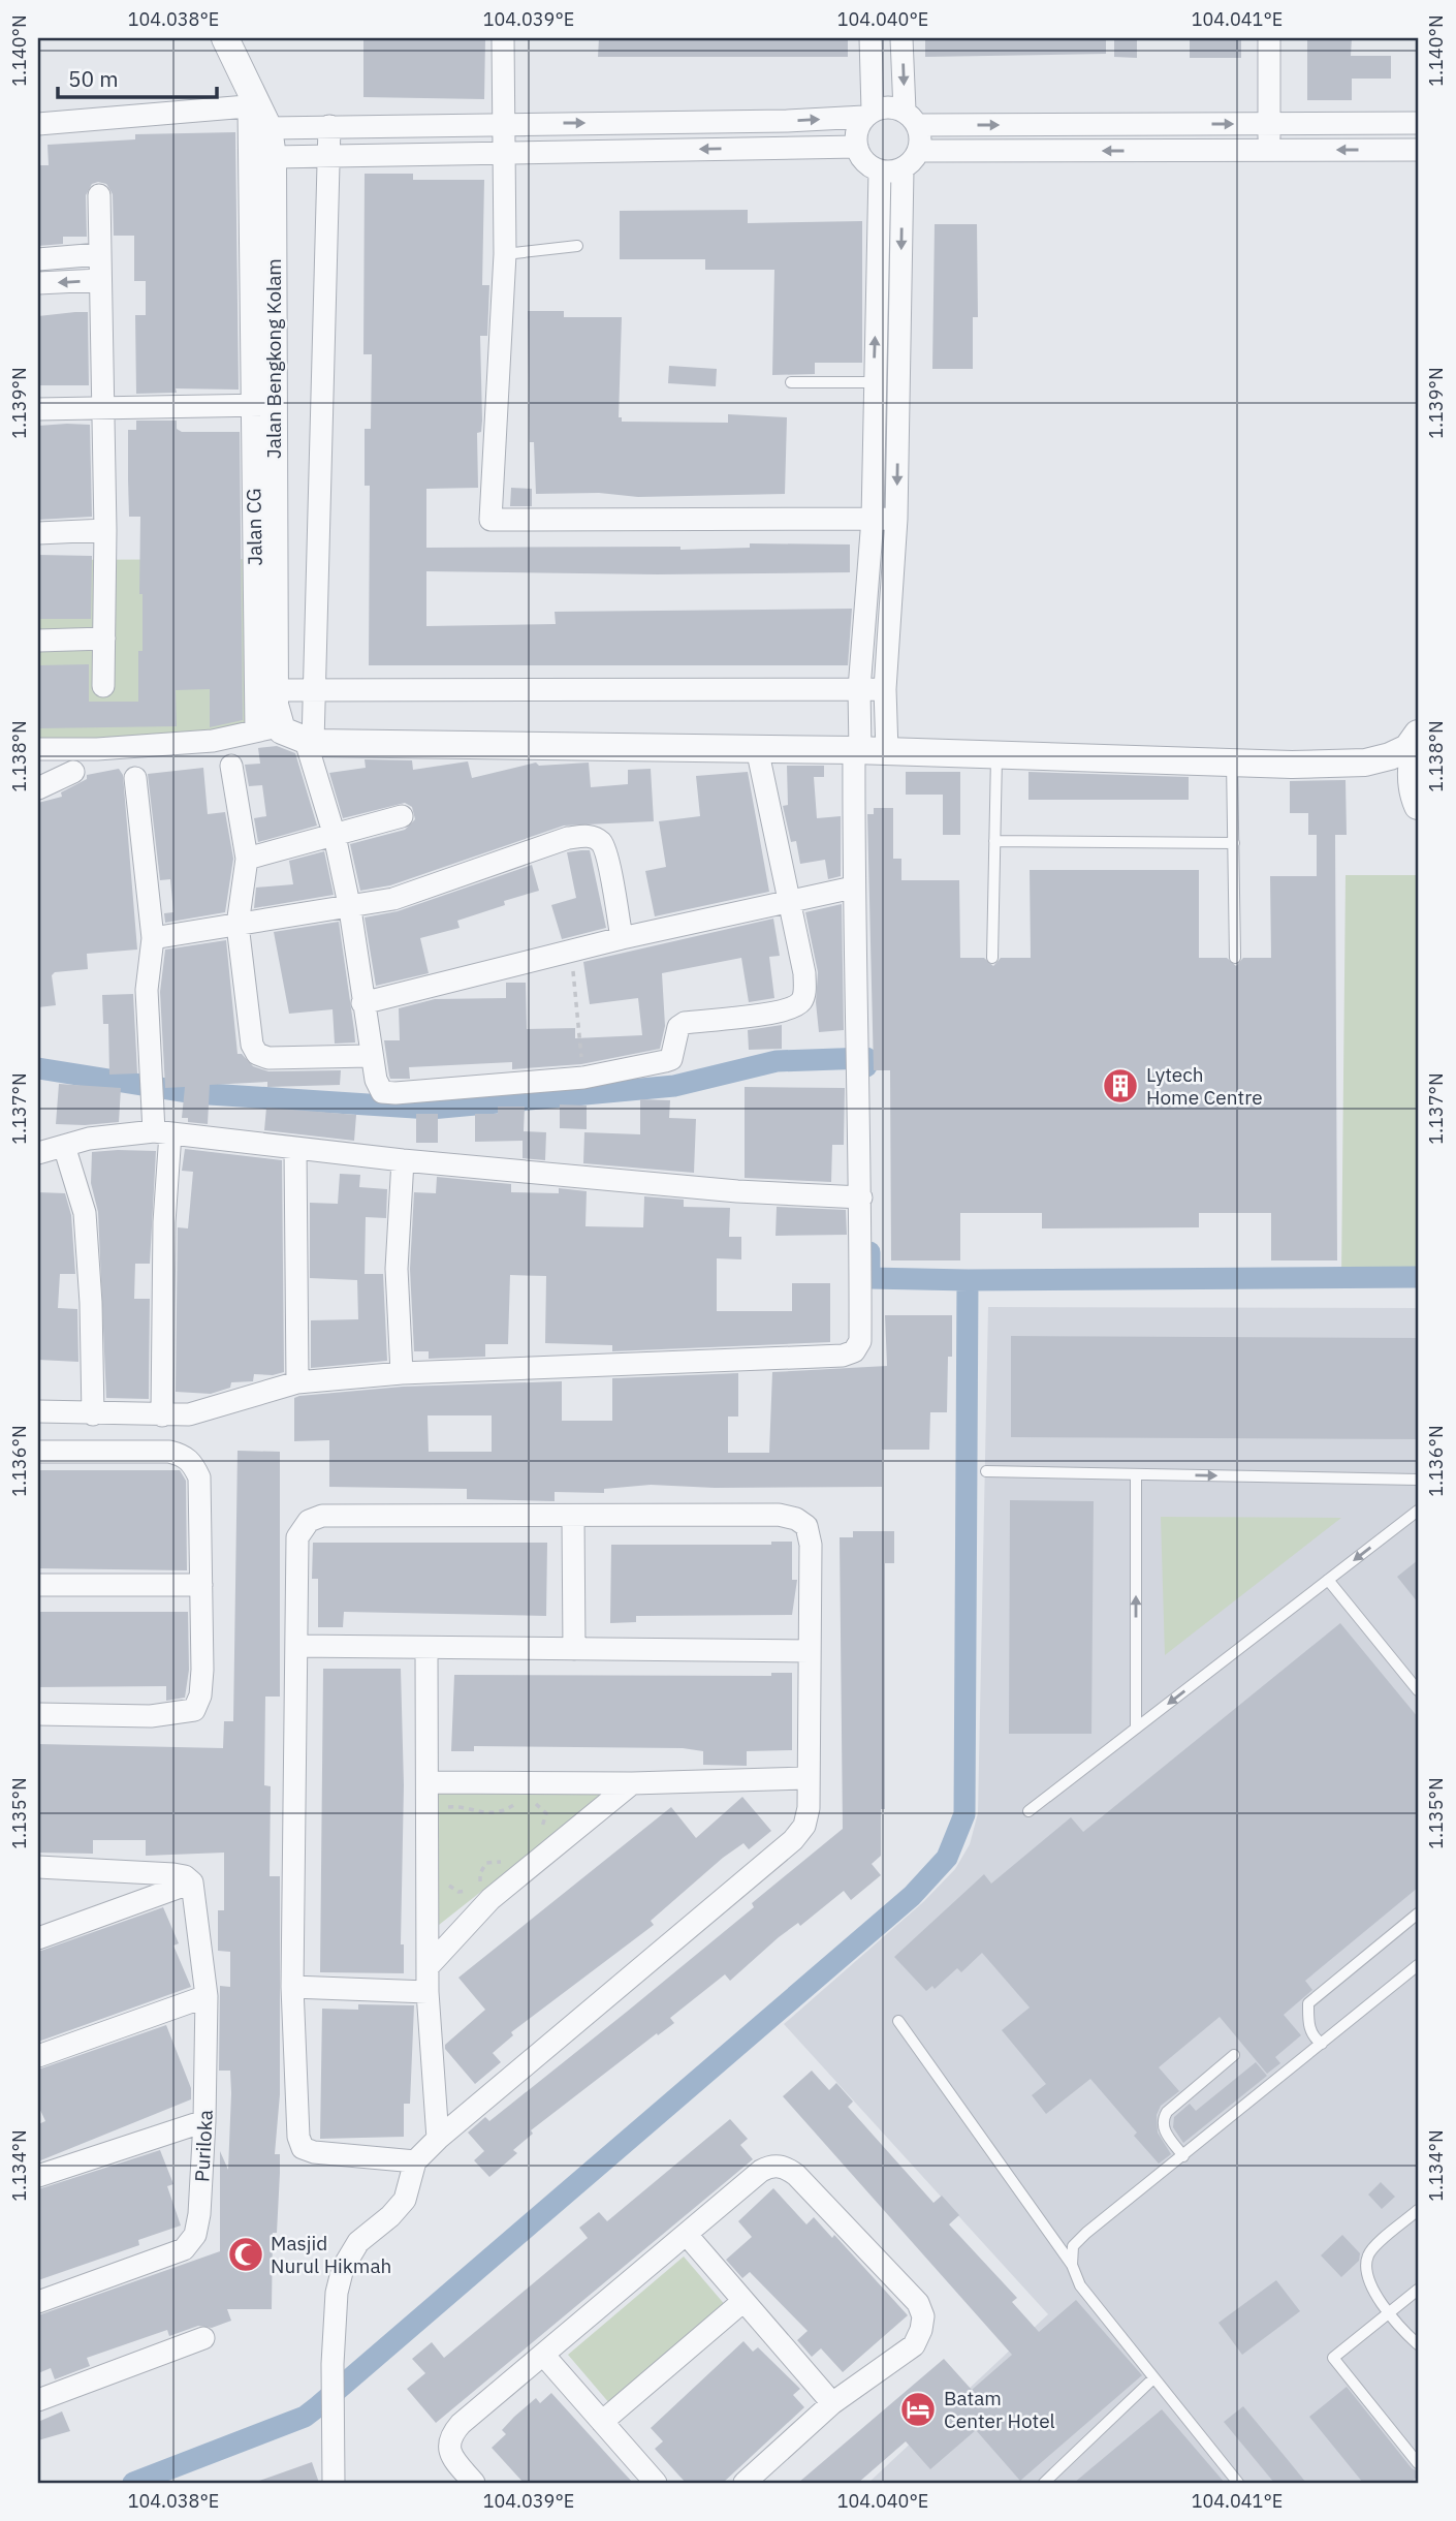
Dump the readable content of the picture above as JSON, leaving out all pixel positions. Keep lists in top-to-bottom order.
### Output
{
  "streets": {
    "street": ["Jalan Bengkong Kolam", "Jalan CG", "Puriloka"]
  },
  "crossings": [
    ["Jalan Bengkong Kolam", "Jalan CG"]
  ],
  "places": {
    "building": ["Lytech Home Centre"],
    "mosque": ["Masjid Nurul Hikmah"],
    "hotel": ["Batam Center Hotel"]
  },
  "scale_bar": "50 m",
  "coordinates": [
    "104.038°E",
    "104.039°E",
    "104.040°E",
    "104.041°E",
    "1.140°N",
    "1.139°N",
    "1.138°N",
    "1.137°N",
    "1.136°N",
    "1.135°N",
    "1.134°N"
  ]
}
